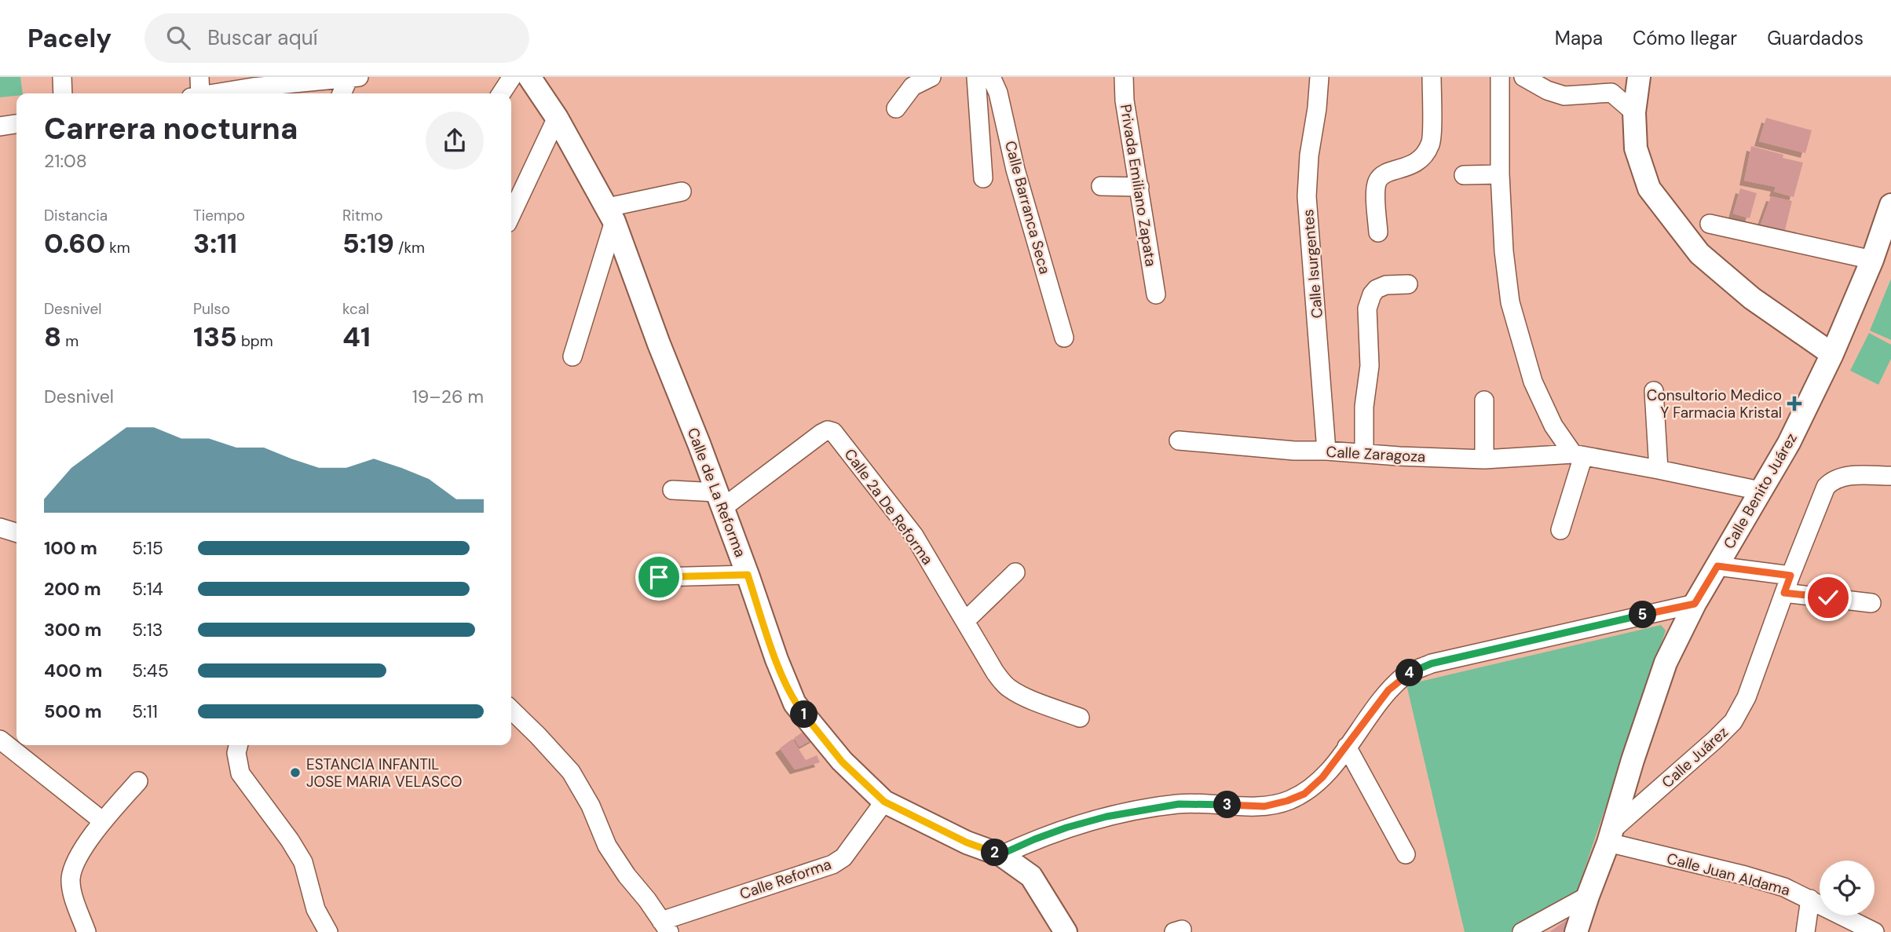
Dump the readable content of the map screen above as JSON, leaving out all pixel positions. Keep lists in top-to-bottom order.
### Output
{
  "streets": {
    "street": [
      "Privada Emiliano Zapata",
      "Calle Barranca Seca",
      "Calle Isurgentes",
      "Calle Zaragoza",
      "Calle Benito Juárez",
      "Calle de La Reforma",
      "Calle 2a De Reforma",
      "Calle Juárez",
      "Calle Juan Aldama",
      "Calle Reforma"
    ]
  },
  "crossings": [
    ["Calle Isurgentes", "Calle Zaragoza"],
    ["Calle Zaragoza", "Calle Benito Juárez"],
    ["Calle Benito Juárez", "Calle Juárez"],
    ["Calle Benito Juárez", "Calle Juan Aldama"],
    ["Calle de La Reforma", "Calle 2a De Reforma"],
    ["Calle de La Reforma", "Calle Reforma"],
    ["Calle Juárez", "Calle Juan Aldama"]
  ],
  "places": {
    "health": ["Consultorio Medico Y Farmacia Kristal"],
    "other": ["ESTANCIA INFANTIL JOSE MARIA VELASCO"]
  },
  "page": {
    "header": "Pacely",
    "search": "Buscar aquí",
    "nav": ["Mapa", "Cómo llegar", "Guardados"],
    "heading": ["Carrera nocturna", "21:08"],
    "stats": [
      ["Distancia", "0.60 km"],
      ["Tiempo", "3:11"],
      ["Ritmo", "5:19 /km"],
      ["Desnivel", "8 m"],
      ["Pulso", "135 bpm"],
      ["kcal", "41"]
    ],
    "chart": ["Desnivel", "19–26 m"],
    "list": [
      {
        "name": "100 m",
        "note": "5:15"
      },
      {
        "name": "200 m",
        "note": "5:14"
      },
      {
        "name": "300 m",
        "note": "5:13"
      },
      {
        "name": "400 m",
        "note": "5:45"
      },
      {
        "name": "500 m",
        "note": "5:11"
      }
    ],
    "pins": [
      "5",
      "4",
      "1",
      "3",
      "2"
    ]
  }
}
